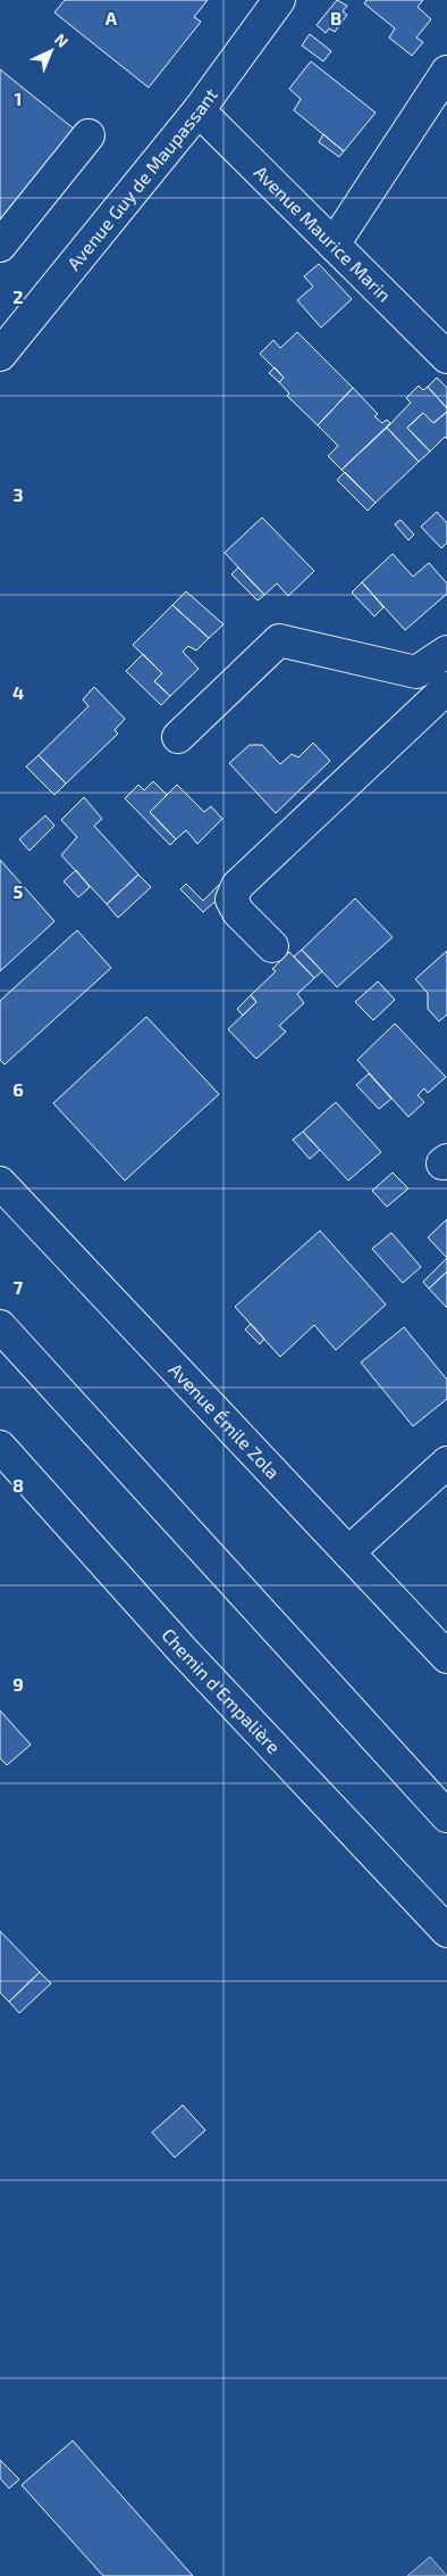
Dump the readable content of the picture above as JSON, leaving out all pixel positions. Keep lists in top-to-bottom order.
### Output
{
  "streets": {
    "street": [
      "Avenue Guy de Maupassant",
      "Avenue Maurice Marin",
      "Avenue Émile Zola",
      "Chemin d'Empalière"
    ]
  },
  "crossings": [
    ["Avenue Guy de Maupassant", "Avenue Maurice Marin"]
  ],
  "north": "top right",
  "grid": {
    "columns": ["A", "B"],
    "rows": [
      "1",
      "2",
      "3",
      "4",
      "5",
      "6",
      "7",
      "8",
      "9"
    ]
  }
}
